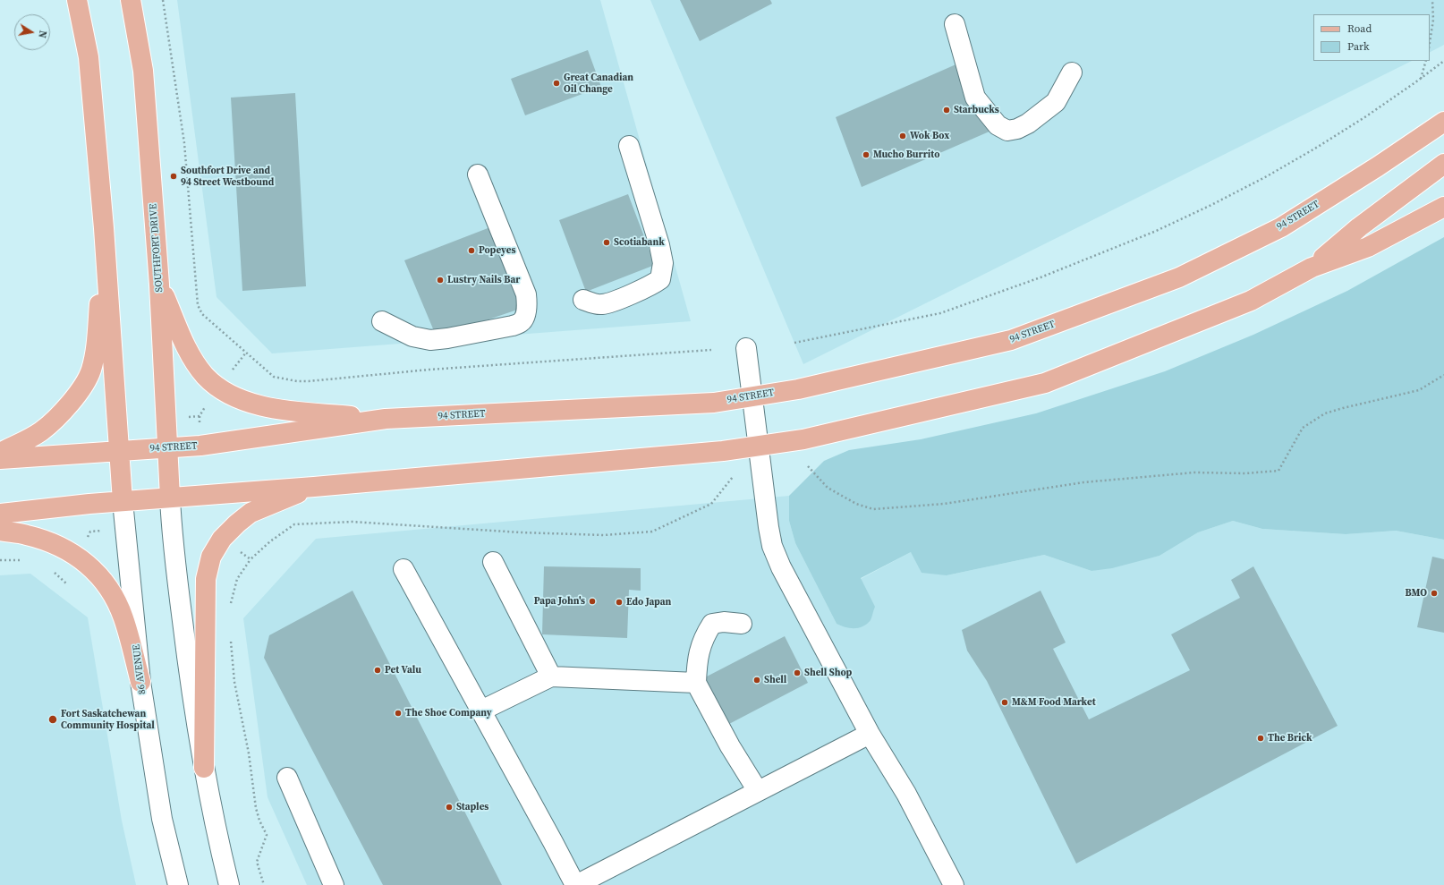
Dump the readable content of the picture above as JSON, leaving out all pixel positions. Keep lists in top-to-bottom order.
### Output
{
  "streets": {
    "main road": ["94 STREET", "SOUTHFORT DRIVE", "86 AVENUE"]
  },
  "crossings": [
    ["94 STREET", "SOUTHFORT DRIVE"],
    ["94 STREET", "86 AVENUE"]
  ],
  "places": [
    "Great Canadian Oil Change",
    "Starbucks",
    "Wok Box",
    "Mucho Burrito",
    "Southfort Drive and 94 Street Westbound",
    "Scotiabank",
    "Popeyes",
    "Lustry Nails Bar",
    "BMO",
    "Papa John's",
    "Edo Japan",
    "Pet Valu",
    "Shell Shop",
    "Shell",
    "M&M Food Market",
    "The Shoe Company",
    "Fort Saskatchewan Community Hospital",
    "The Brick",
    "Staples"
  ],
  "legend": ["Road", "Park"],
  "north": "right"
}
